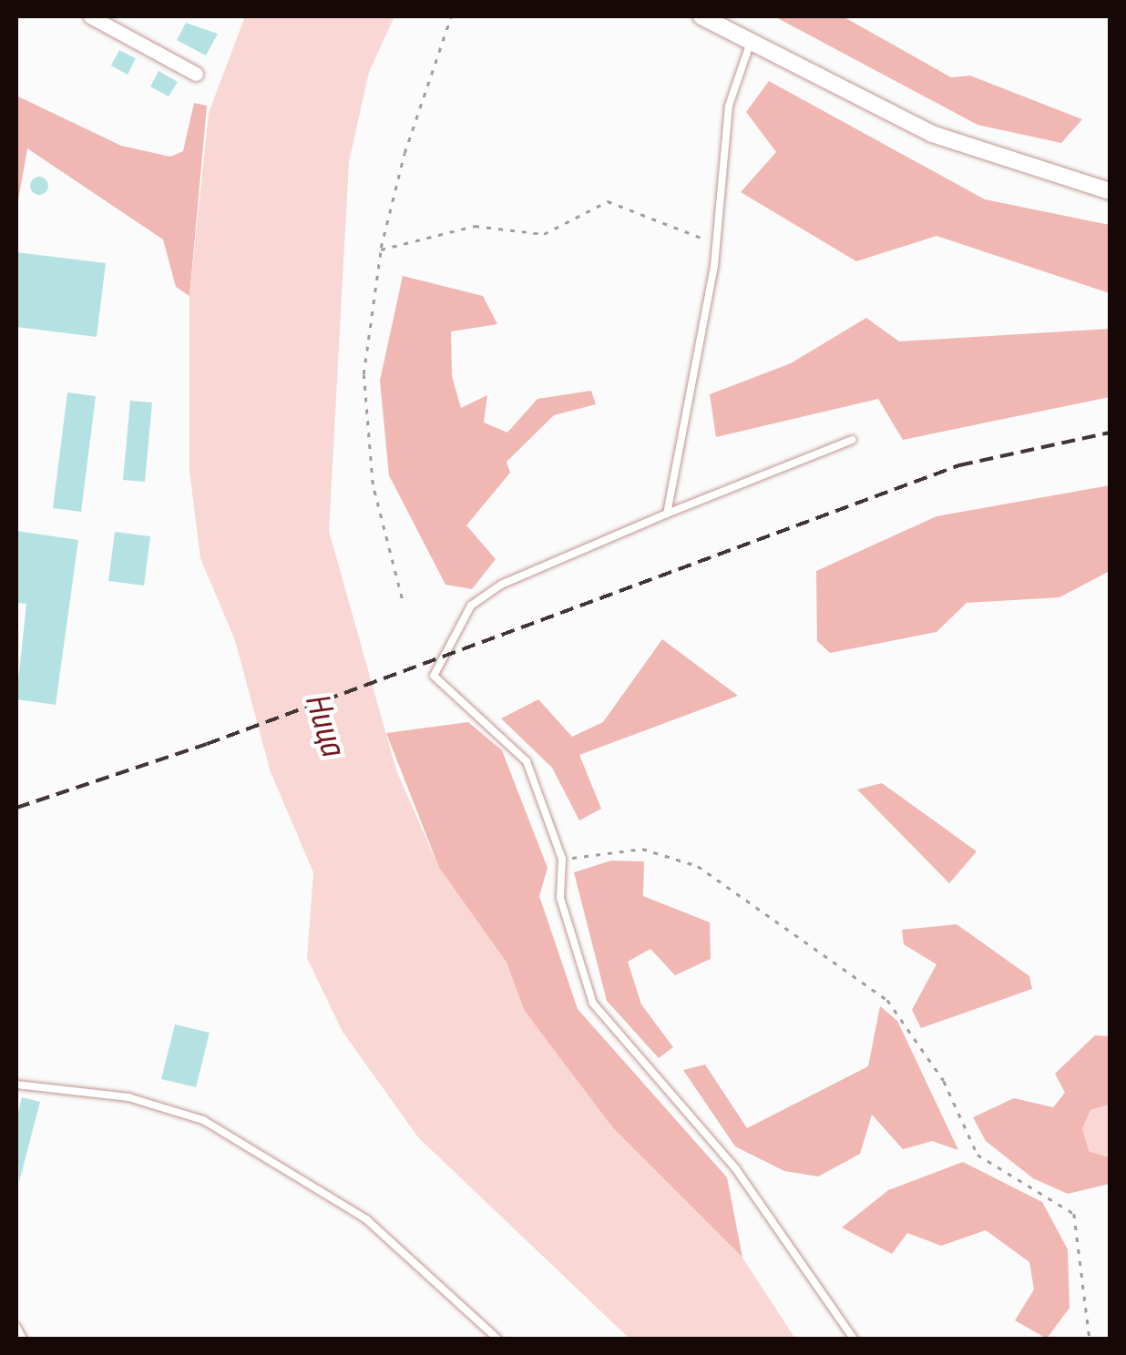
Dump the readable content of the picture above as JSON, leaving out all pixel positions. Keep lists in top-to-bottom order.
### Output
{
  "water": ["Ница"]
}
